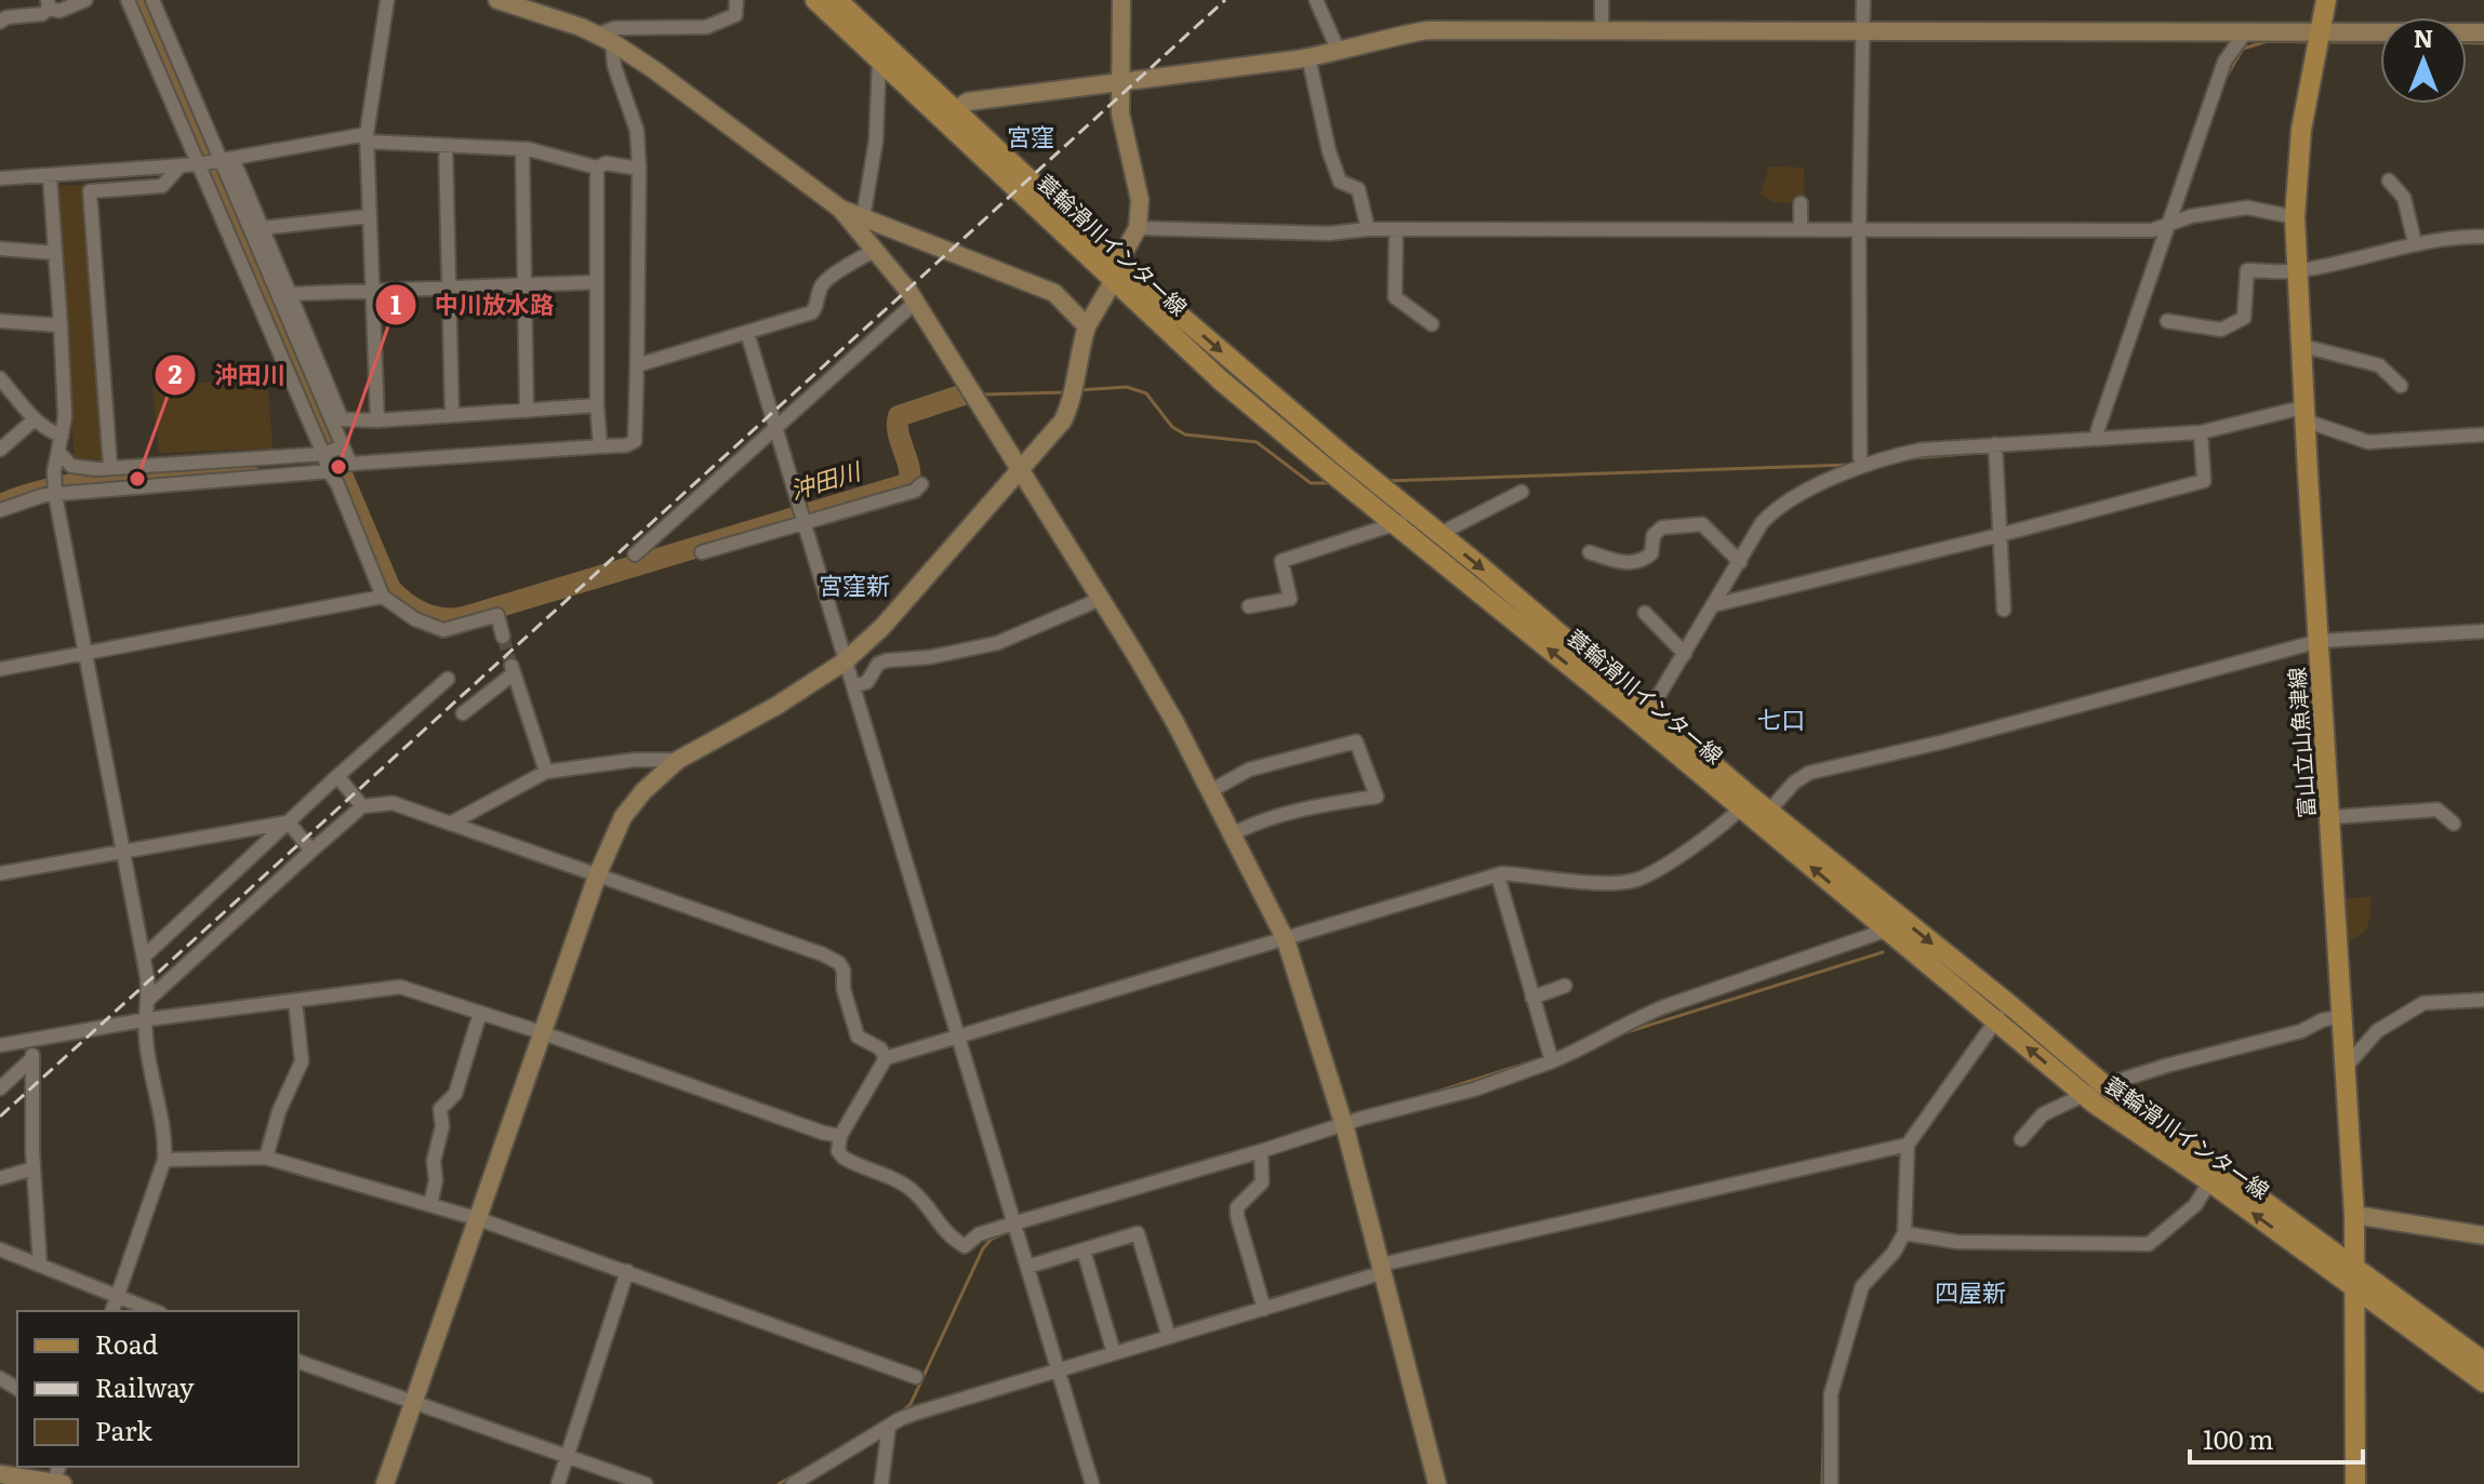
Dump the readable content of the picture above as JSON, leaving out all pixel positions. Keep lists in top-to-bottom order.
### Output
{
  "streets": {
    "main road": ["蓑輪滑川インター線", "富山立山魚津線"]
  },
  "crossings": [
    ["蓑輪滑川インター線", "富山立山魚津線"]
  ],
  "districts": [
    "宮窪",
    "宮窪新",
    "七口",
    "四屋新"
  ],
  "water": ["沖田川"],
  "places": ["中川放水路", "沖田川"],
  "legend": ["Road", "Railway", "Park"],
  "scale_bar": "100 m",
  "north": "top"
}
